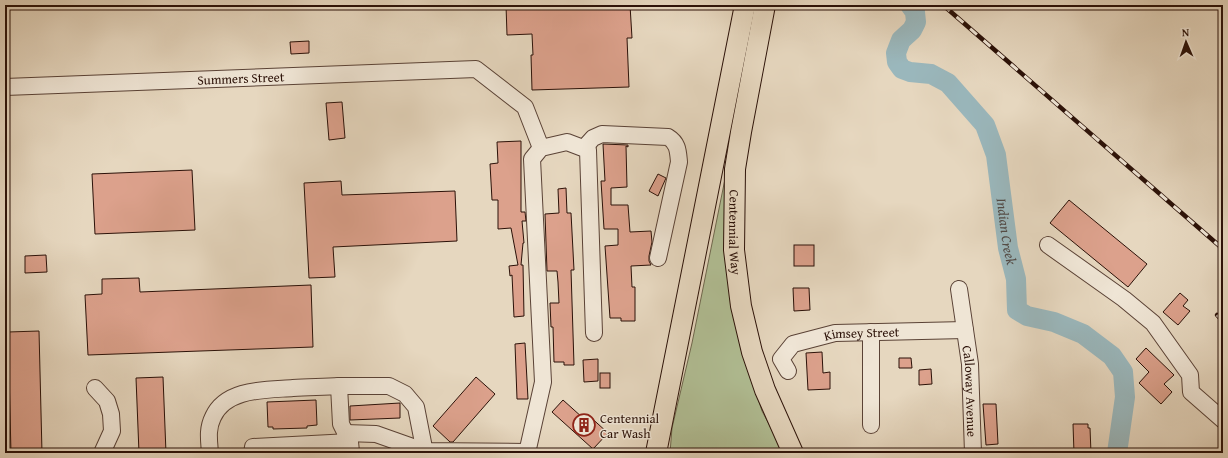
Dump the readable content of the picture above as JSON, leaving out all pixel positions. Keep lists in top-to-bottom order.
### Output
{
  "streets": {
    "main road": ["Centennial Way"],
    "street": ["Summers Street", "Kimsey Street", "Calloway Avenue"]
  },
  "crossings": [
    ["Kimsey Street", "Calloway Avenue"]
  ],
  "water": ["Indian Creek"],
  "places": {
    "building": ["Centennial Car Wash"]
  },
  "north": "top"
}
